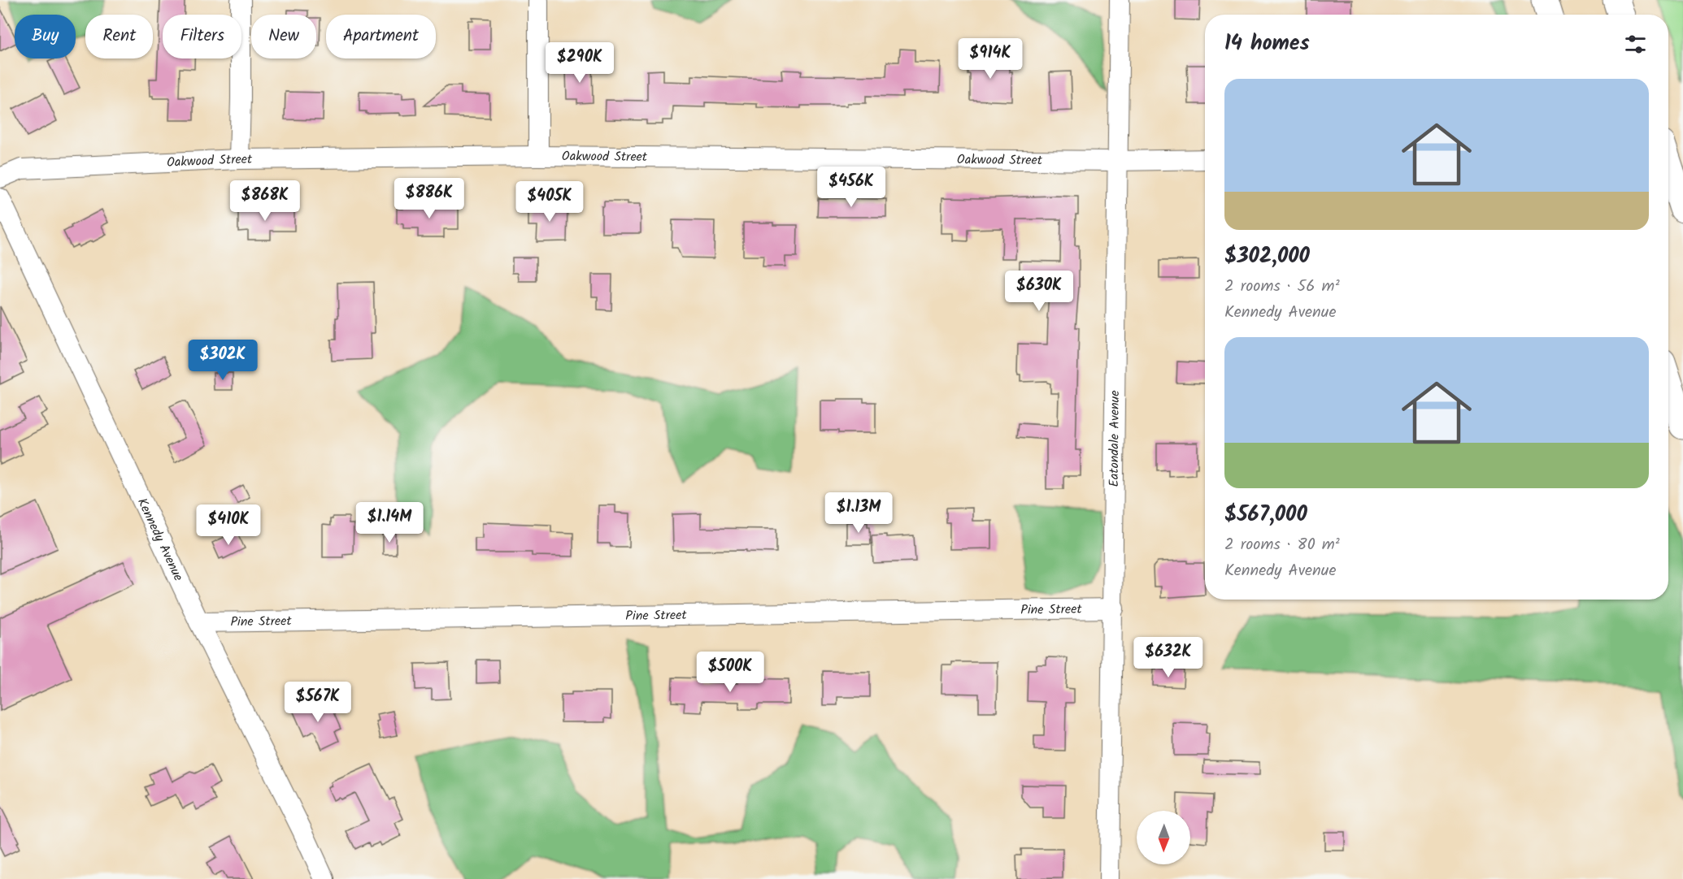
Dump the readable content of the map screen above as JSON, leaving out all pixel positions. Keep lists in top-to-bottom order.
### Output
{
  "streets": {
    "street": [
      "Oakwood Street",
      "Eatondale Avenue",
      "Kennedy Avenue",
      "Pine Street"
    ]
  },
  "crossings": [
    ["Oakwood Street", "Eatondale Avenue"],
    ["Eatondale Avenue", "Pine Street"],
    ["Kennedy Avenue", "Pine Street"]
  ],
  "north": "bottom",
  "page": {
    "chip": [
      "Buy",
      "Rent",
      "Filters",
      "New",
      "Apartment"
    ],
    "heading": "14 homes",
    "price": [
      "$914K",
      "$290K",
      "$456K",
      "$886K",
      "$868K",
      "$405K",
      "$630K",
      "$302K",
      "$1.13M",
      "$1.14M",
      "$410K",
      "$632K",
      "$500K",
      "$567K"
    ],
    "list": [
      {
        "name": "$302,000",
        "note": "2 rooms · 56 m² · Kennedy Avenue"
      },
      {
        "name": "$567,000",
        "note": "2 rooms · 80 m² · Kennedy Avenue"
      }
    ]
  }
}
